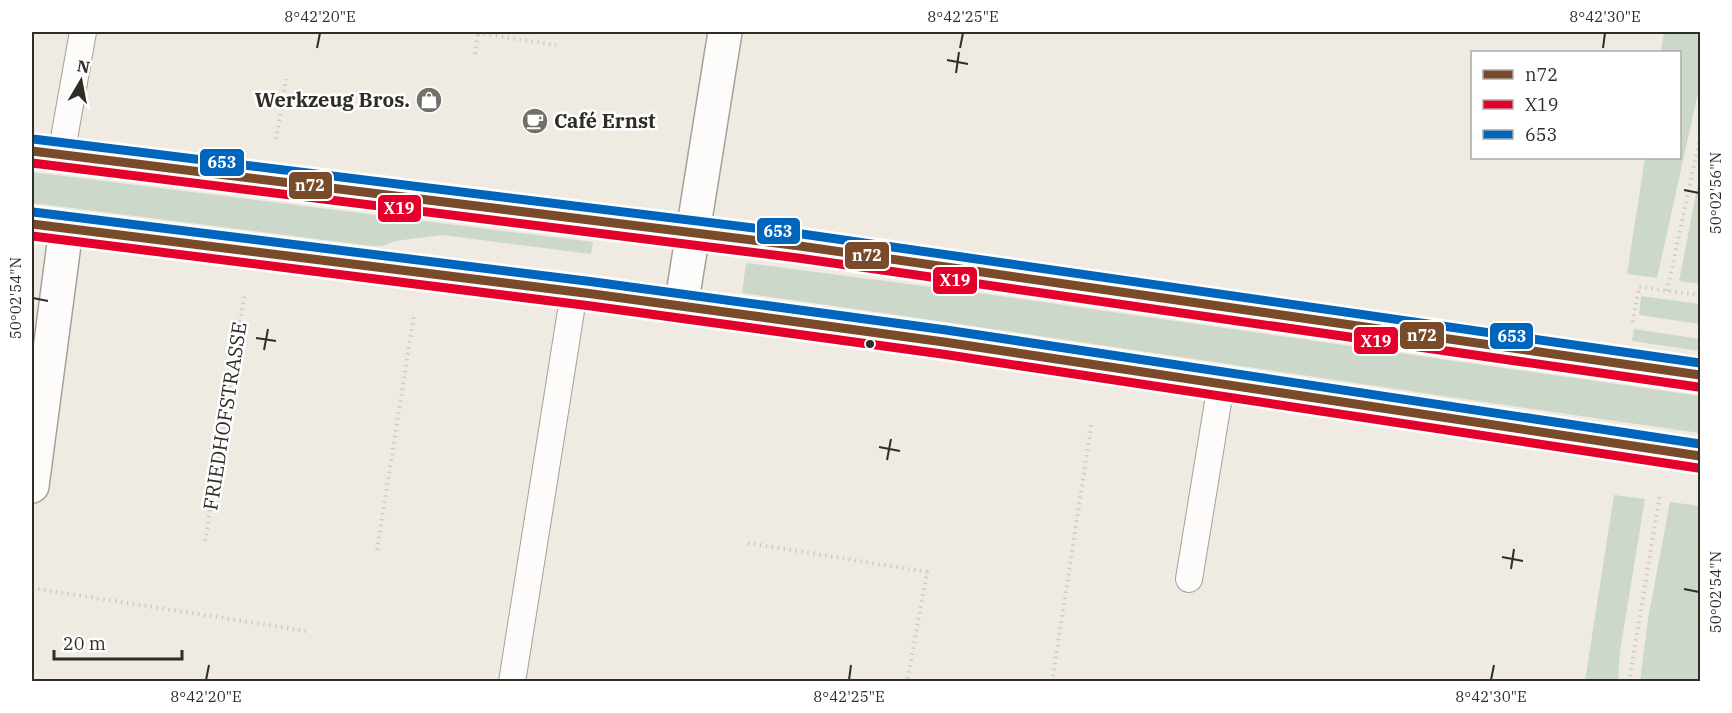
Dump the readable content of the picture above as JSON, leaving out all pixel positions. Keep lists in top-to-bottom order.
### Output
{
  "streets": {
    "path": ["FRIEDHOFSTRASSE"]
  },
  "places": {
    "shop": ["Werkzeug Bros."],
    "cafe": ["Café Ernst"]
  },
  "lines": ["transit line 653", "transit line n72", "transit line X19"],
  "legend": ["n72", "X19", "653"],
  "scale_bar": "20 m",
  "north": "top",
  "coordinates": [
    "8°42'20\"E",
    "8°42'25\"E",
    "8°42'30\"E",
    "50°02'56\"N",
    "50°02'54\"N"
  ]
}
